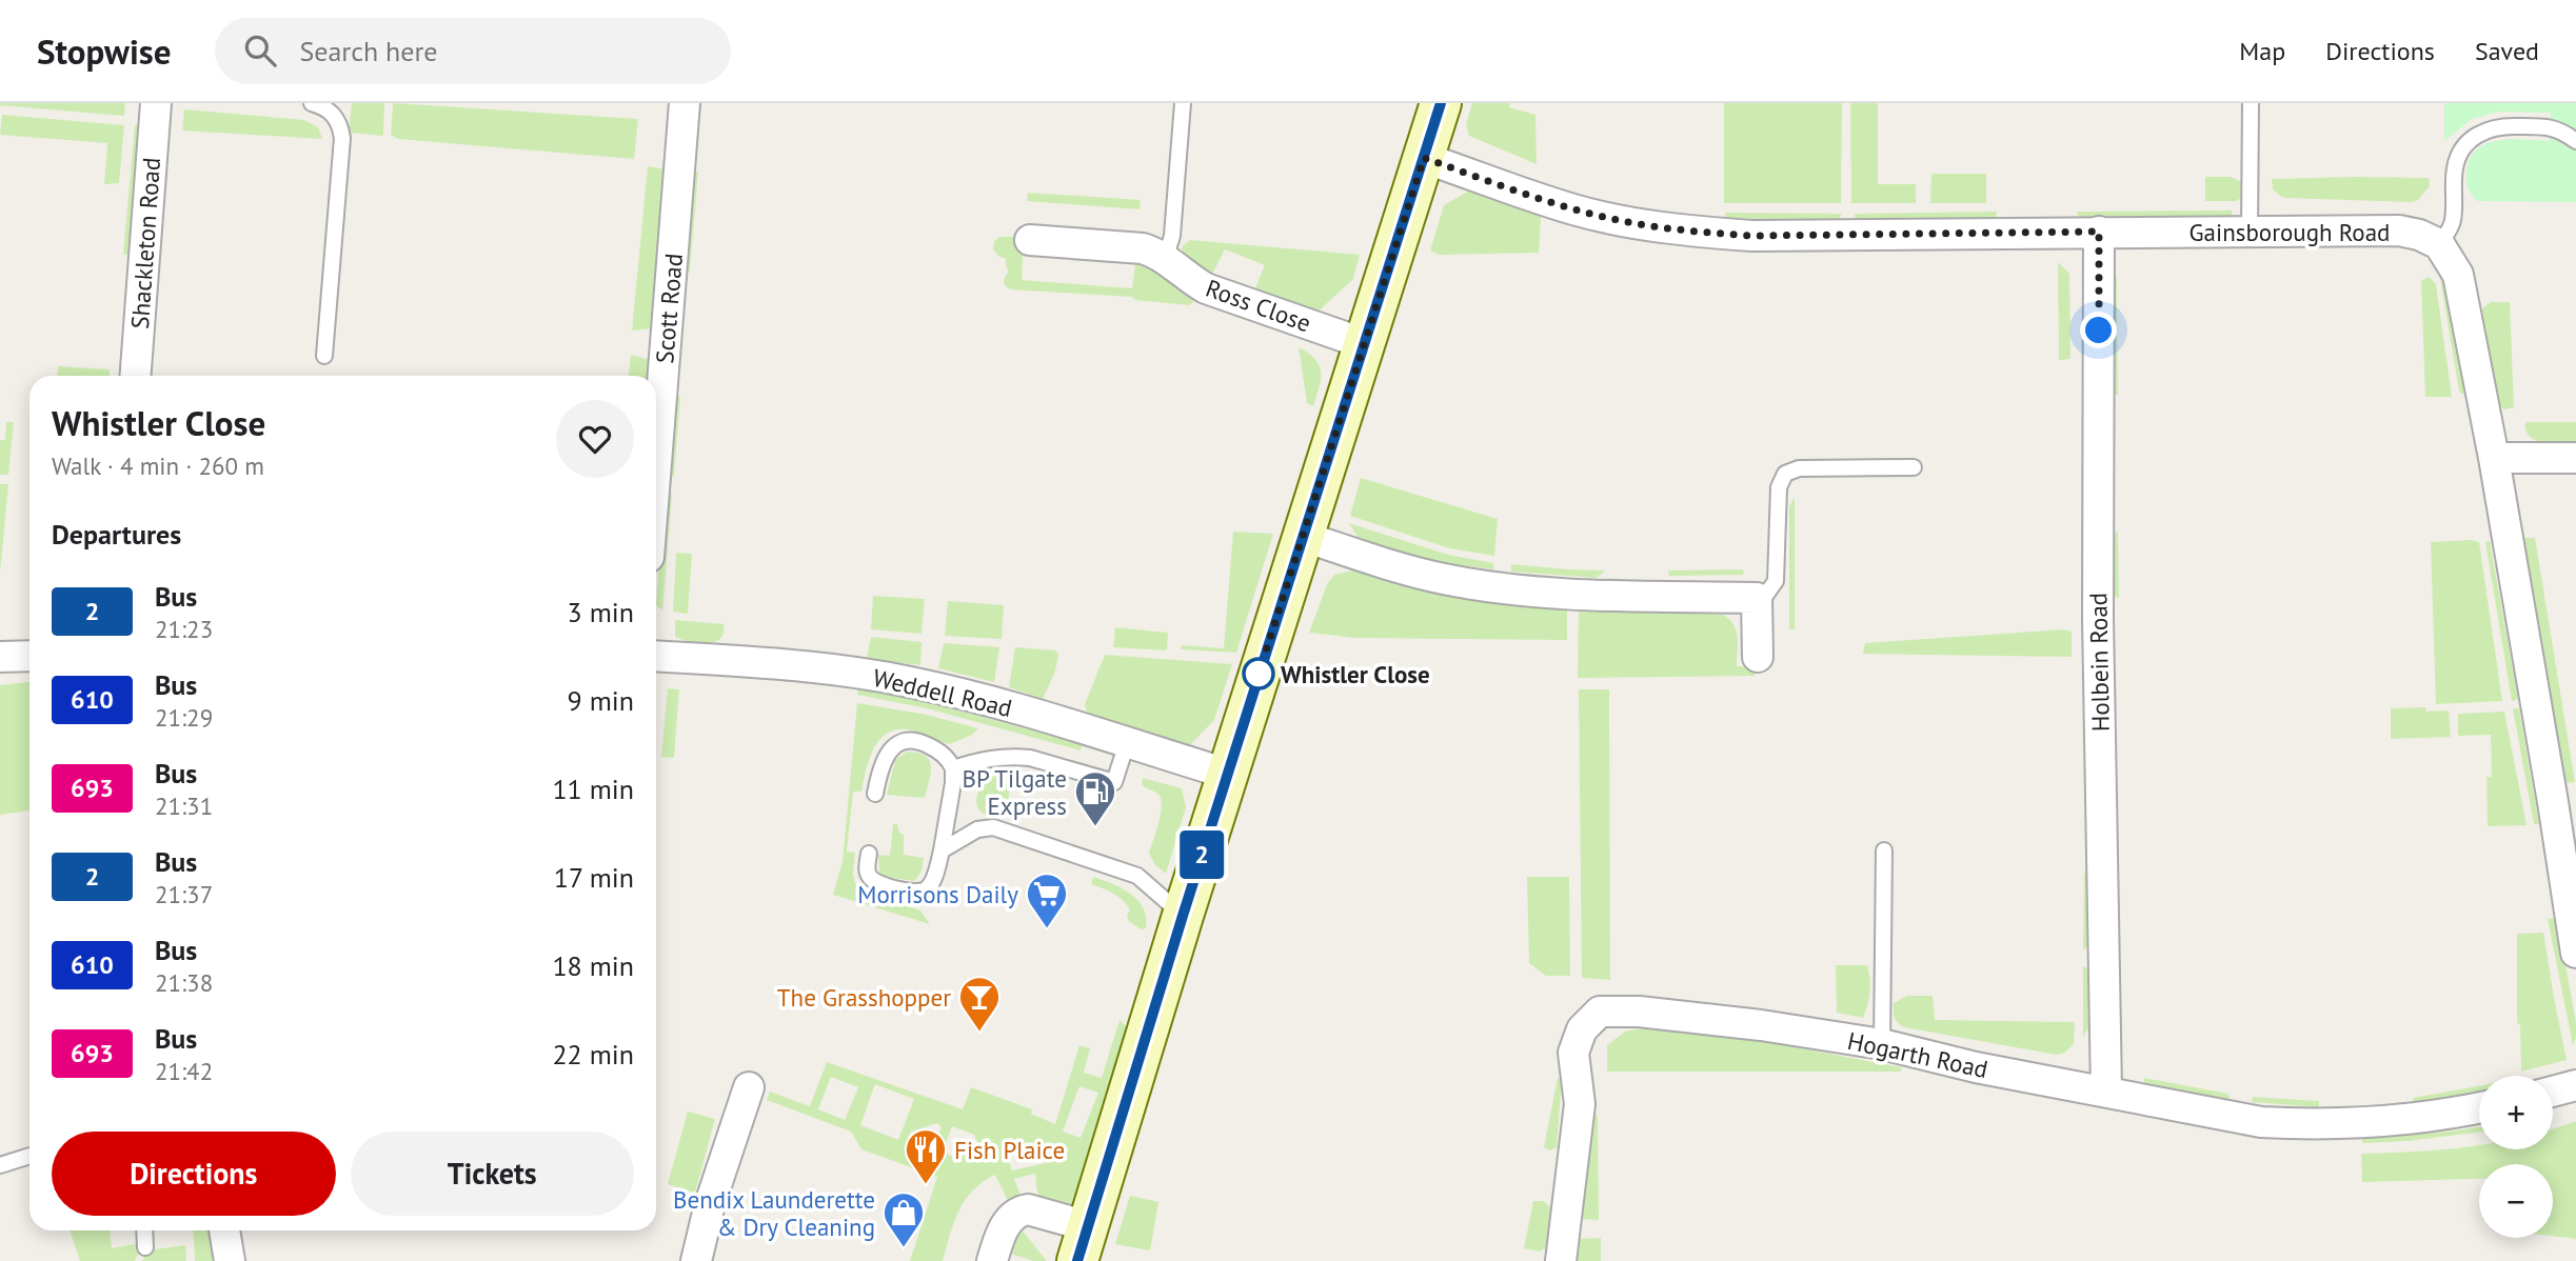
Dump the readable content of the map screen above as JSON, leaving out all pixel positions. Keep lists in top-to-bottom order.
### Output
{
  "streets": {
    "street": [
      "Gainsborough Road",
      "Shackleton Road",
      "Ross Close",
      "Scott Road",
      "Holbein Road",
      "Weddell Road",
      "Hogarth Road"
    ]
  },
  "crossings": [
    ["Gainsborough Road", "Holbein Road"],
    ["Holbein Road", "Hogarth Road"]
  ],
  "places": {
    "other": ["Whistler Close"],
    "fuel station": ["BP Tilgate Express"],
    "supermarket": ["Morrisons Daily"],
    "bar": ["The Grasshopper"],
    "restaurant": ["Fish Plaice"],
    "shop": ["Bendix Launderette & Dry Cleaning"]
  },
  "lines": ["bus line 2"],
  "page": {
    "header": "Stopwise",
    "search": "Search here",
    "nav": ["Map", "Directions", "Saved"],
    "on_map": "2",
    "heading": [
      ["Whistler Close", "Walk · 4 min · 260 m"],
      "Departures"
    ],
    "list": [
      {
        "mark": "2",
        "name": "Bus",
        "note": "21:23",
        "value": "3 min"
      },
      {
        "mark": "610",
        "name": "Bus",
        "note": "21:29",
        "value": "9 min"
      },
      {
        "mark": "693",
        "name": "Bus",
        "note": "21:31",
        "value": "11 min"
      },
      {
        "mark": "2",
        "name": "Bus",
        "note": "21:37",
        "value": "17 min"
      },
      {
        "mark": "610",
        "name": "Bus",
        "note": "21:38",
        "value": "18 min"
      },
      {
        "mark": "693",
        "name": "Bus",
        "note": "21:42",
        "value": "22 min"
      }
    ],
    "map_buttons": ["+", "−"],
    "buttons": ["Directions", "Tickets"]
  }
}
